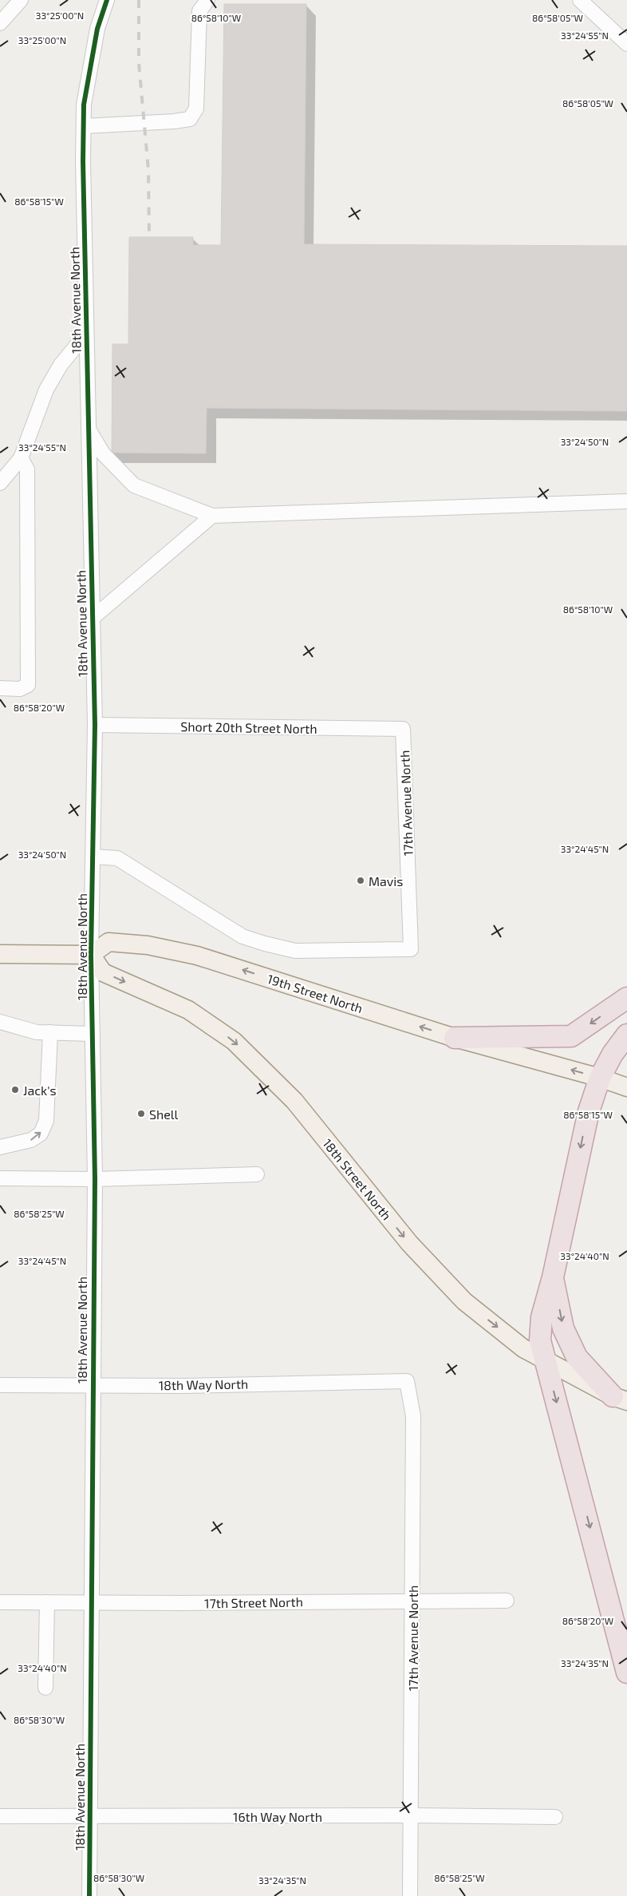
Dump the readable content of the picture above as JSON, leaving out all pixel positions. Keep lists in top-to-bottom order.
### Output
{
  "streets": {
    "main road": ["19th Street North", "18th Street North"],
    "street": [
      "18th Avenue North",
      "Short 20th Street North",
      "17th Avenue North",
      "18th Way North",
      "17th Street North",
      "16th Way North"
    ]
  },
  "crossings": [
    ["18th Avenue North", "Short 20th Street North"],
    ["18th Avenue North", "17th Avenue North"],
    ["18th Avenue North", "19th Street North"],
    ["18th Avenue North", "18th Street North"],
    ["18th Avenue North", "18th Way North"],
    ["18th Avenue North", "17th Street North"],
    ["18th Avenue North", "16th Way North"],
    ["Short 20th Street North", "17th Avenue North"],
    ["17th Avenue North", "18th Way North"],
    ["17th Avenue North", "17th Street North"],
    ["17th Avenue North", "16th Way North"],
    ["19th Street North", "18th Street North"]
  ],
  "one_way": ["19th Street North", "18th Street North"],
  "places": ["Mavis", "Jack's", "Shell"],
  "coordinates": [
    "33°25'00\"N",
    "86°58'10\"W",
    "86°58'05\"W",
    "33°24'55\"N",
    "86°58'15\"W",
    "33°24'50\"N",
    "86°58'20\"W",
    "33°24'45\"N",
    "86°58'25\"W",
    "33°24'40\"N",
    "33°24'35\"N",
    "86°58'30\"W"
  ]
}
